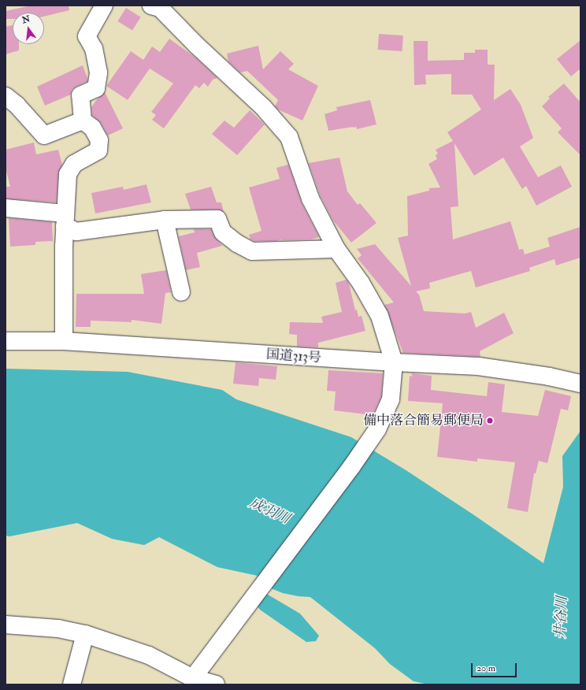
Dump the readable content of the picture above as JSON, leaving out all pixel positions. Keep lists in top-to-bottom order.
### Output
{
  "streets": {
    "main road": ["国道313号"]
  },
  "water": ["成羽川", "井谷川"],
  "places": ["備中落合簡易郵便局"],
  "scale_bar": "20 m",
  "north": "top"
}
